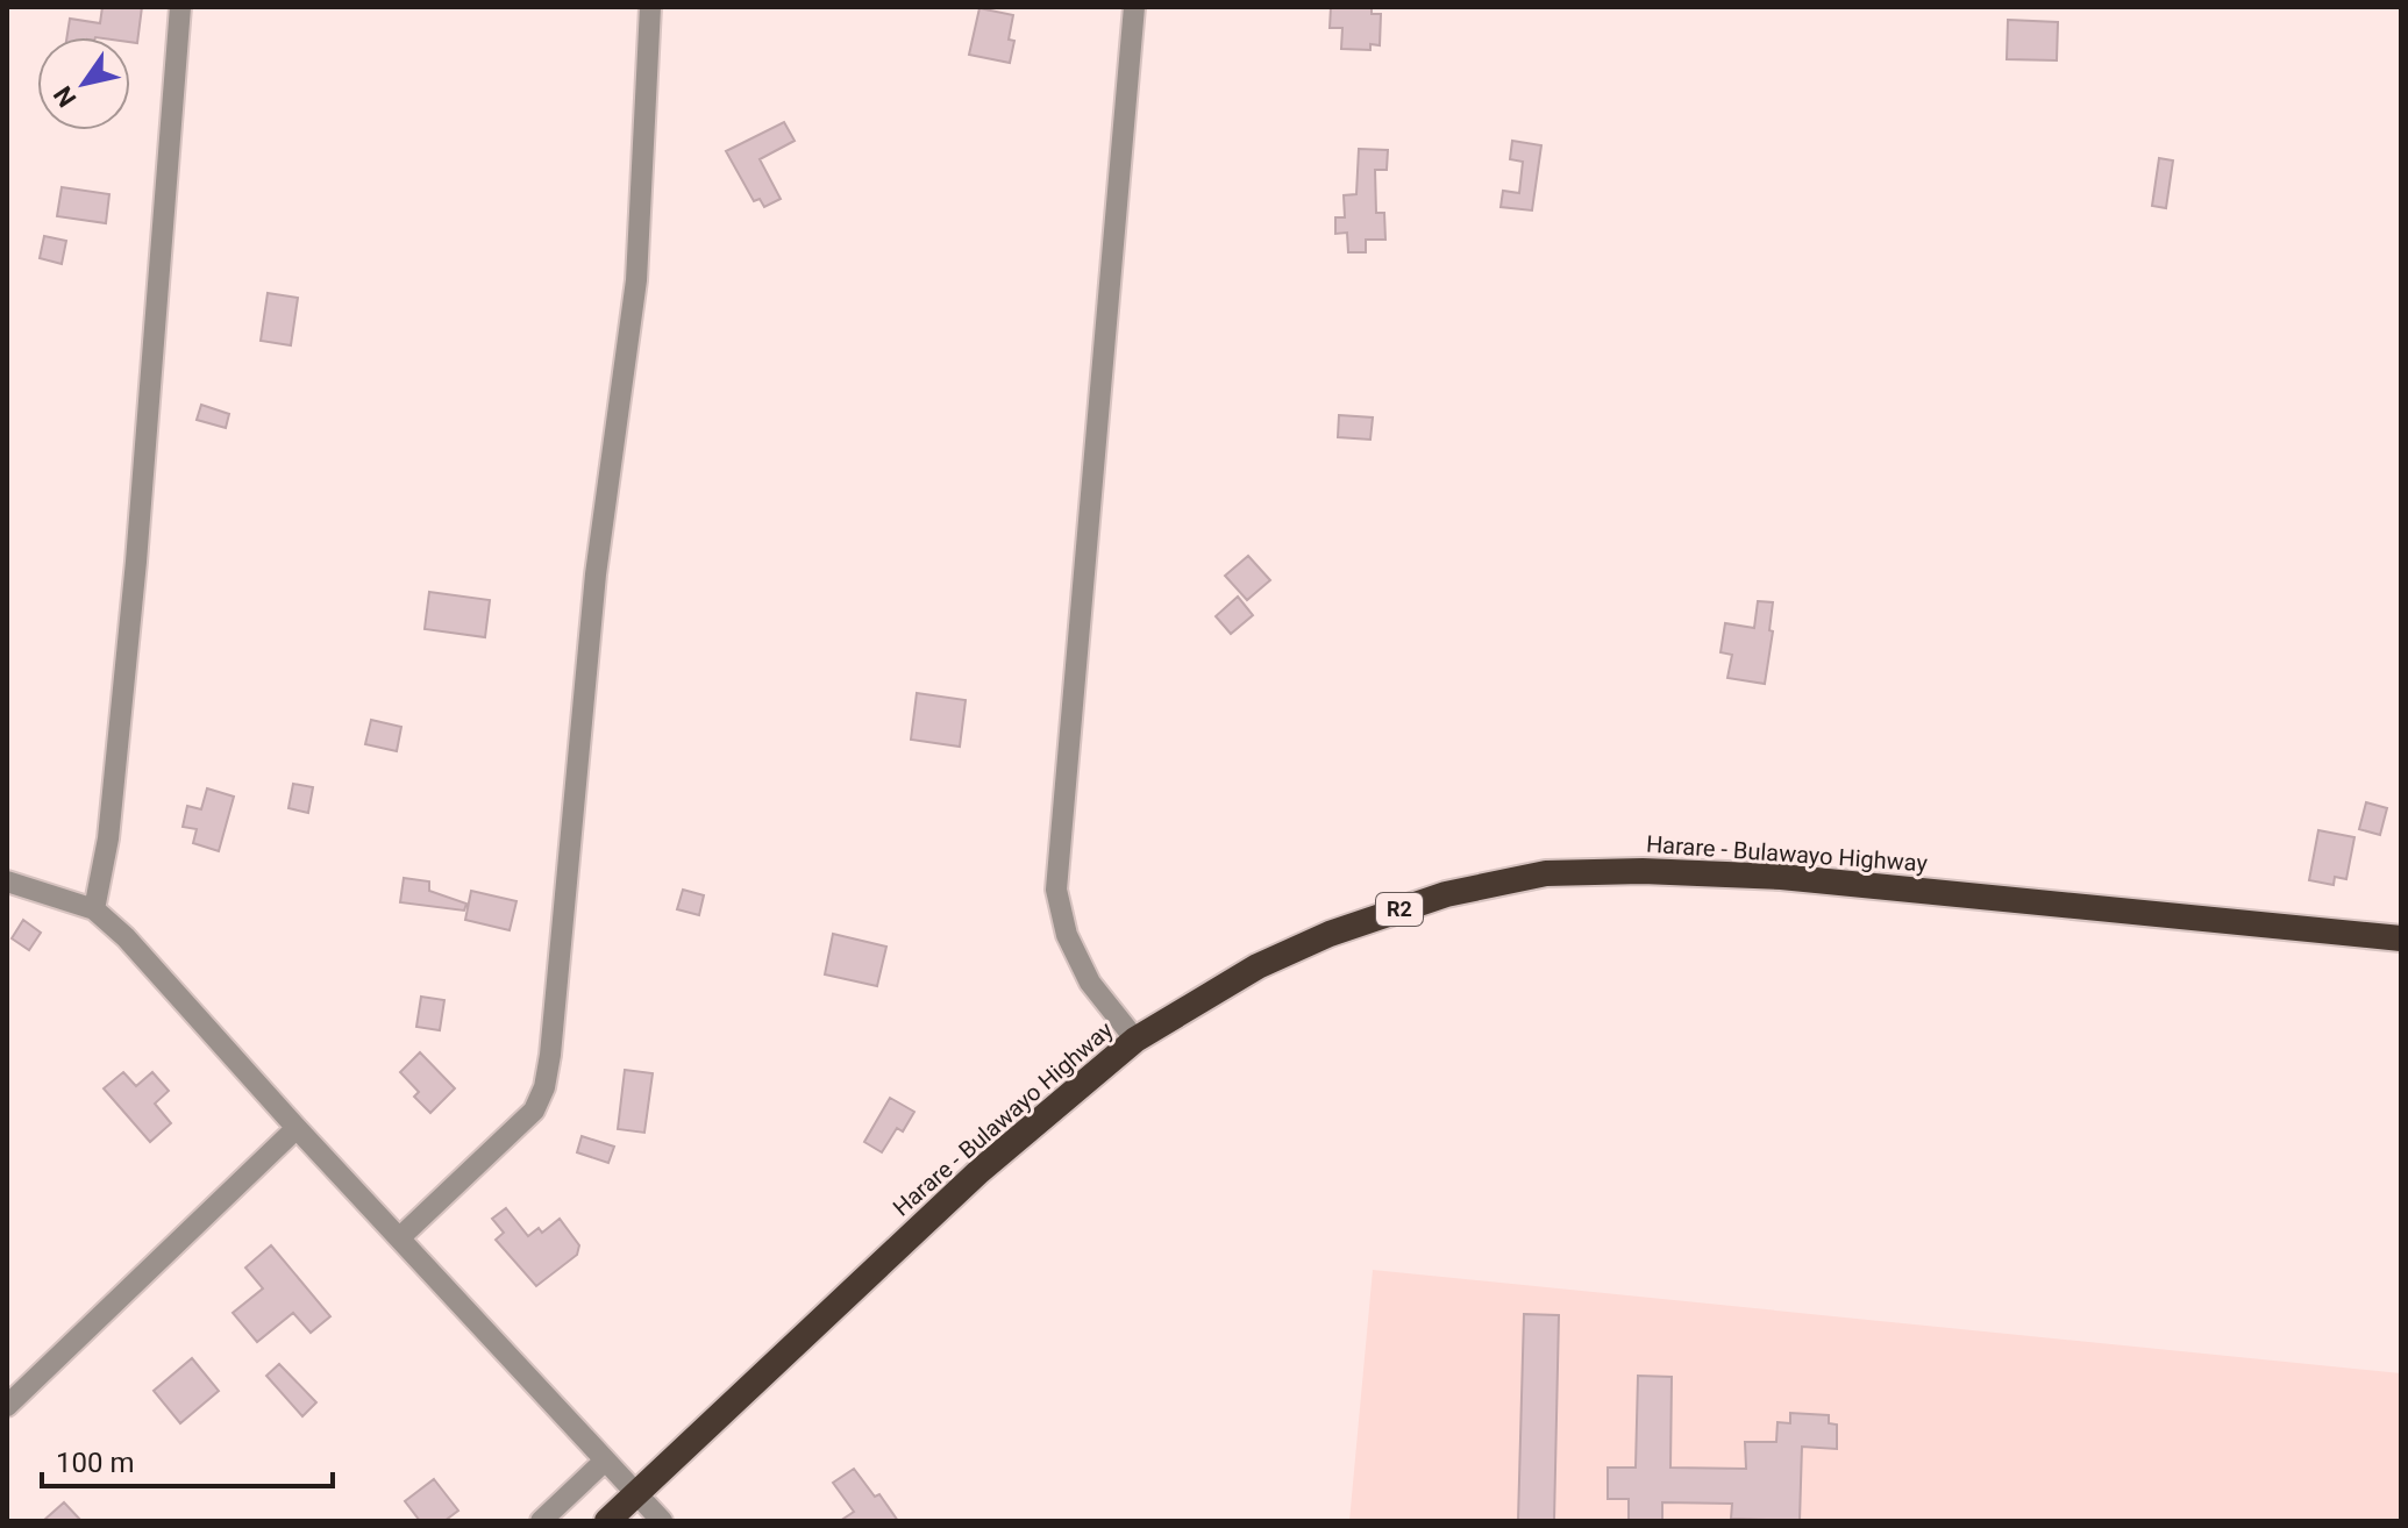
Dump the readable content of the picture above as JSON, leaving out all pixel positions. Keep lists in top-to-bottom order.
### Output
{
  "streets": {
    "highway": ["Harare - Bulawayo Highway", "R2"]
  },
  "scale_bar": "100 m",
  "north": "bottom left"
}
